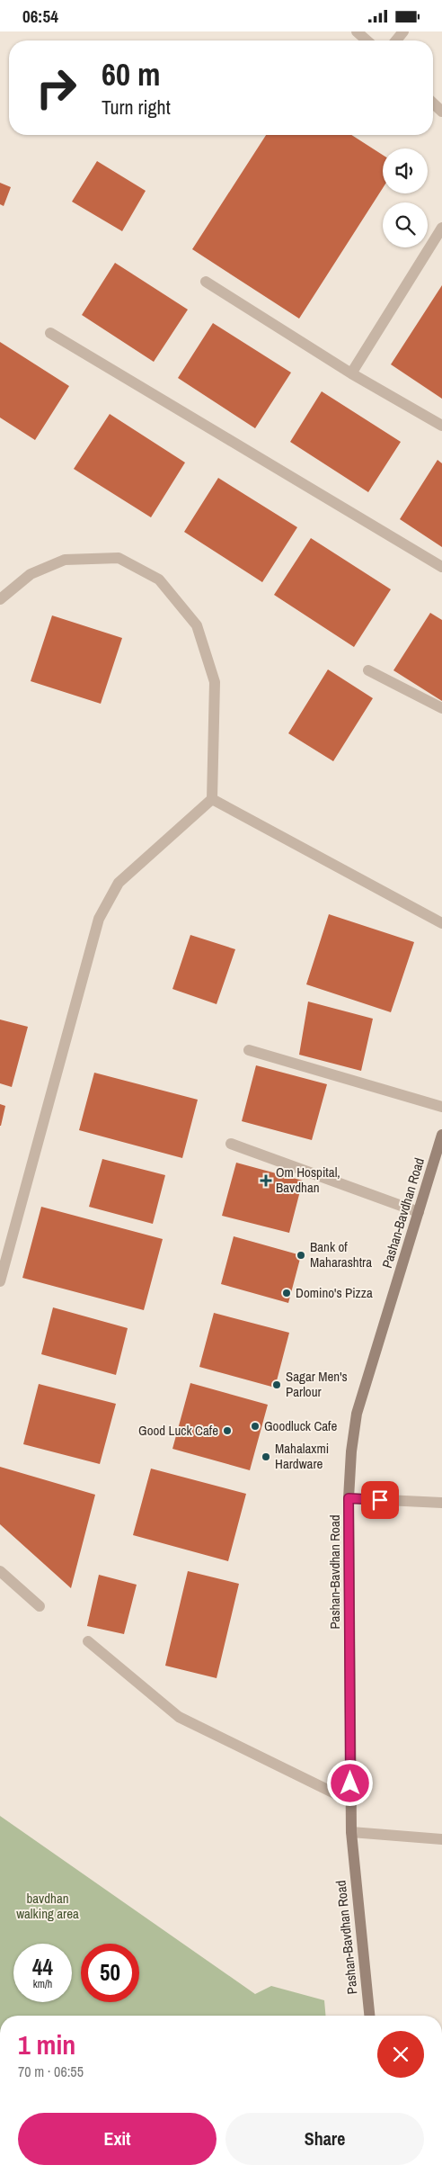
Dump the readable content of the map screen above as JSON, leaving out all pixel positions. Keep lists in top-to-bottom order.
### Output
{
  "streets": {
    "main road": ["Pashan-Bavdhan Road"]
  },
  "parks": ["bavdhan walking area"],
  "places": {
    "health": ["Om Hospital, Bavdhan"],
    "other": [
      "Bank of Maharashtra",
      "Domino's Pizza",
      "Sagar Men's Parlour",
      "Goodluck Cafe",
      "Good Luck Cafe",
      "Mahalaxmi Hardware"
    ]
  },
  "page": {
    "status": "06:54",
    "turn": ["60 m", "Turn right"],
    "speed": "44 km/h",
    "limit": "50",
    "heading": ["1 min", "70 m · 06:55"],
    "buttons": ["Exit", "Share"]
  }
}
